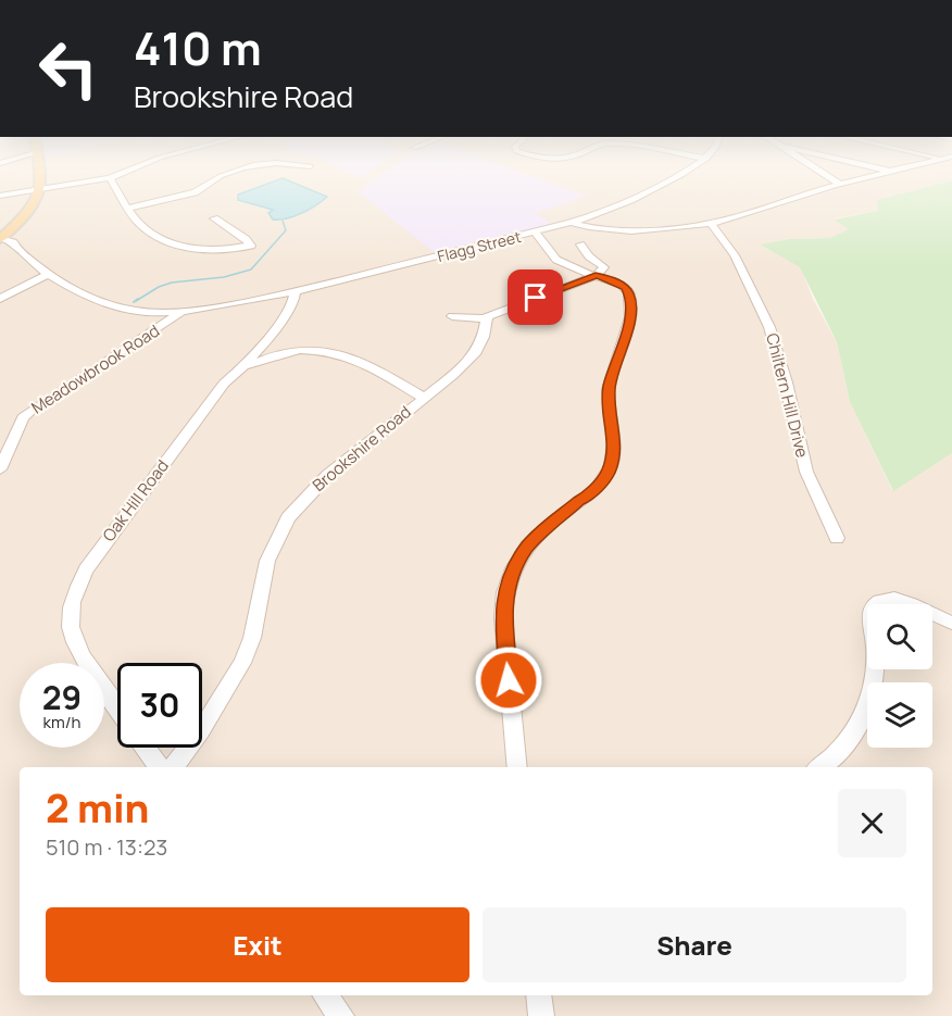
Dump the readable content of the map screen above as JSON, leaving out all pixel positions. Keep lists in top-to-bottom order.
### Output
{
  "streets": {
    "street": [
      "Flagg Street",
      "Meadowbrook Road",
      "Chiltern Hill Drive",
      "Brookshire Road",
      "Oak Hill Road"
    ]
  },
  "crossings": [
    ["Flagg Street", "Meadowbrook Road"],
    ["Flagg Street", "Chiltern Hill Drive"],
    ["Flagg Street", "Oak Hill Road"]
  ],
  "page": {
    "turn": ["410 m", "Brookshire Road"],
    "speed": "29 km/h",
    "limit": "30",
    "heading": ["2 min", "510 m · 13:23"],
    "buttons": ["Exit", "Share"]
  }
}
